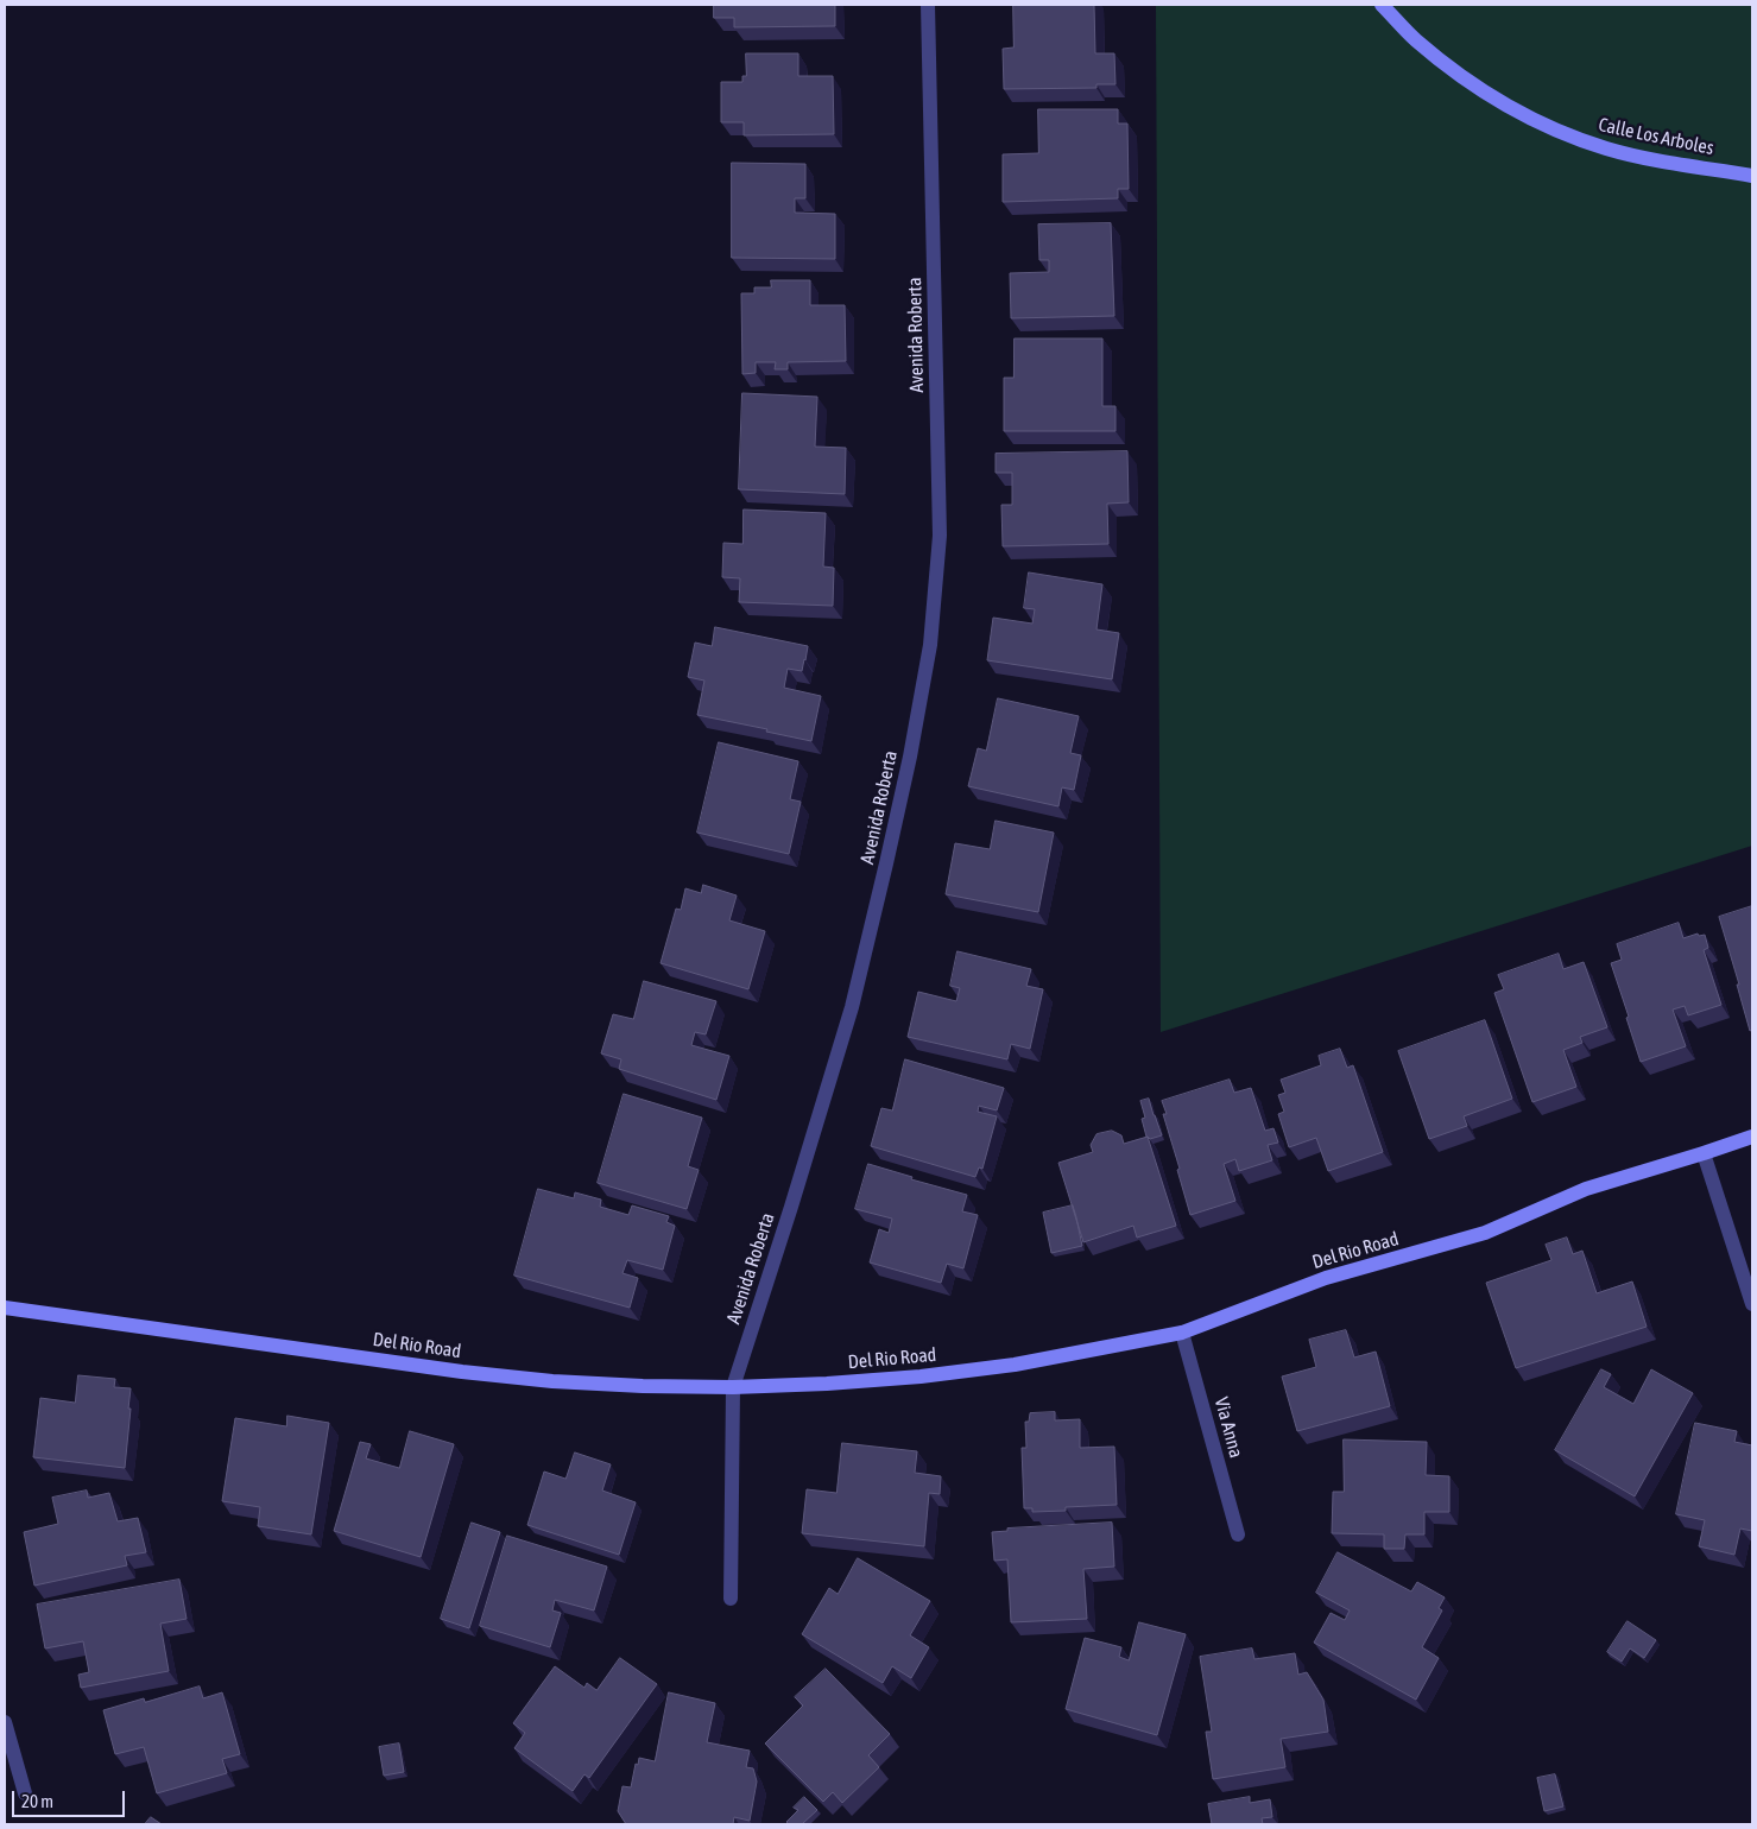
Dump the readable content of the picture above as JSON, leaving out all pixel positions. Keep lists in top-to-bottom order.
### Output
{
  "streets": {
    "main road": ["Calle Los Arboles", "Del Rio Road"],
    "street": ["Avenida Roberta", "Via Anna"]
  },
  "crossings": [
    ["Avenida Roberta", "Del Rio Road"],
    ["Del Rio Road", "Via Anna"]
  ],
  "scale_bar": "20 m"
}
